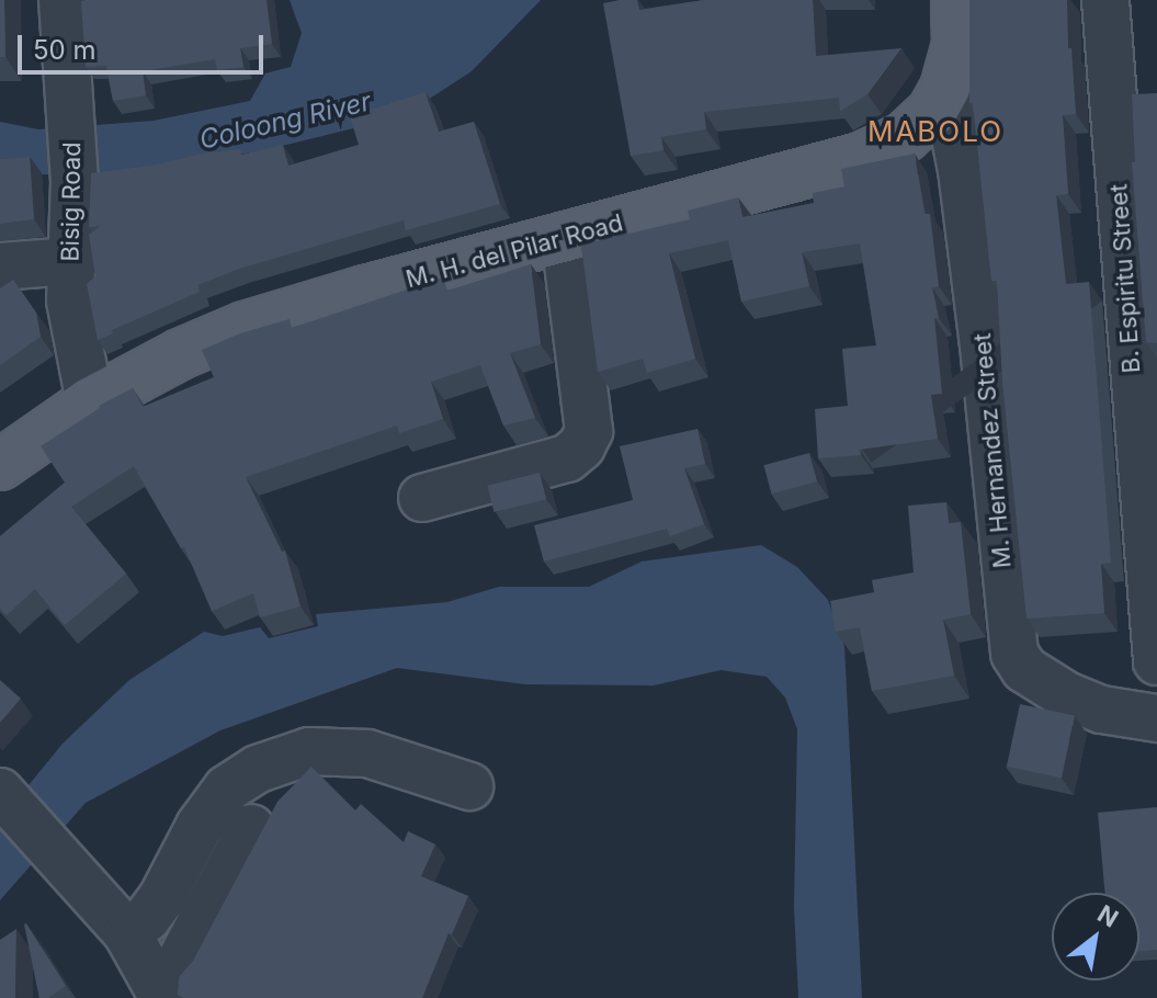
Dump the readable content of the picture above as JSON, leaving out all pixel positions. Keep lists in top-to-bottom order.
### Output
{
  "streets": {
    "main road": ["M. H. del Pilar Road"],
    "street": ["Bisig Road", "B. Espiritu Street", "M. Hernandez Street"]
  },
  "crossings": [
    ["Bisig Road", "M. H. del Pilar Road"],
    ["M. H. del Pilar Road", "M. Hernandez Street"]
  ],
  "districts": ["MABOLO"],
  "water": ["Coloong River"],
  "scale_bar": "50 m",
  "north": "top right"
}
